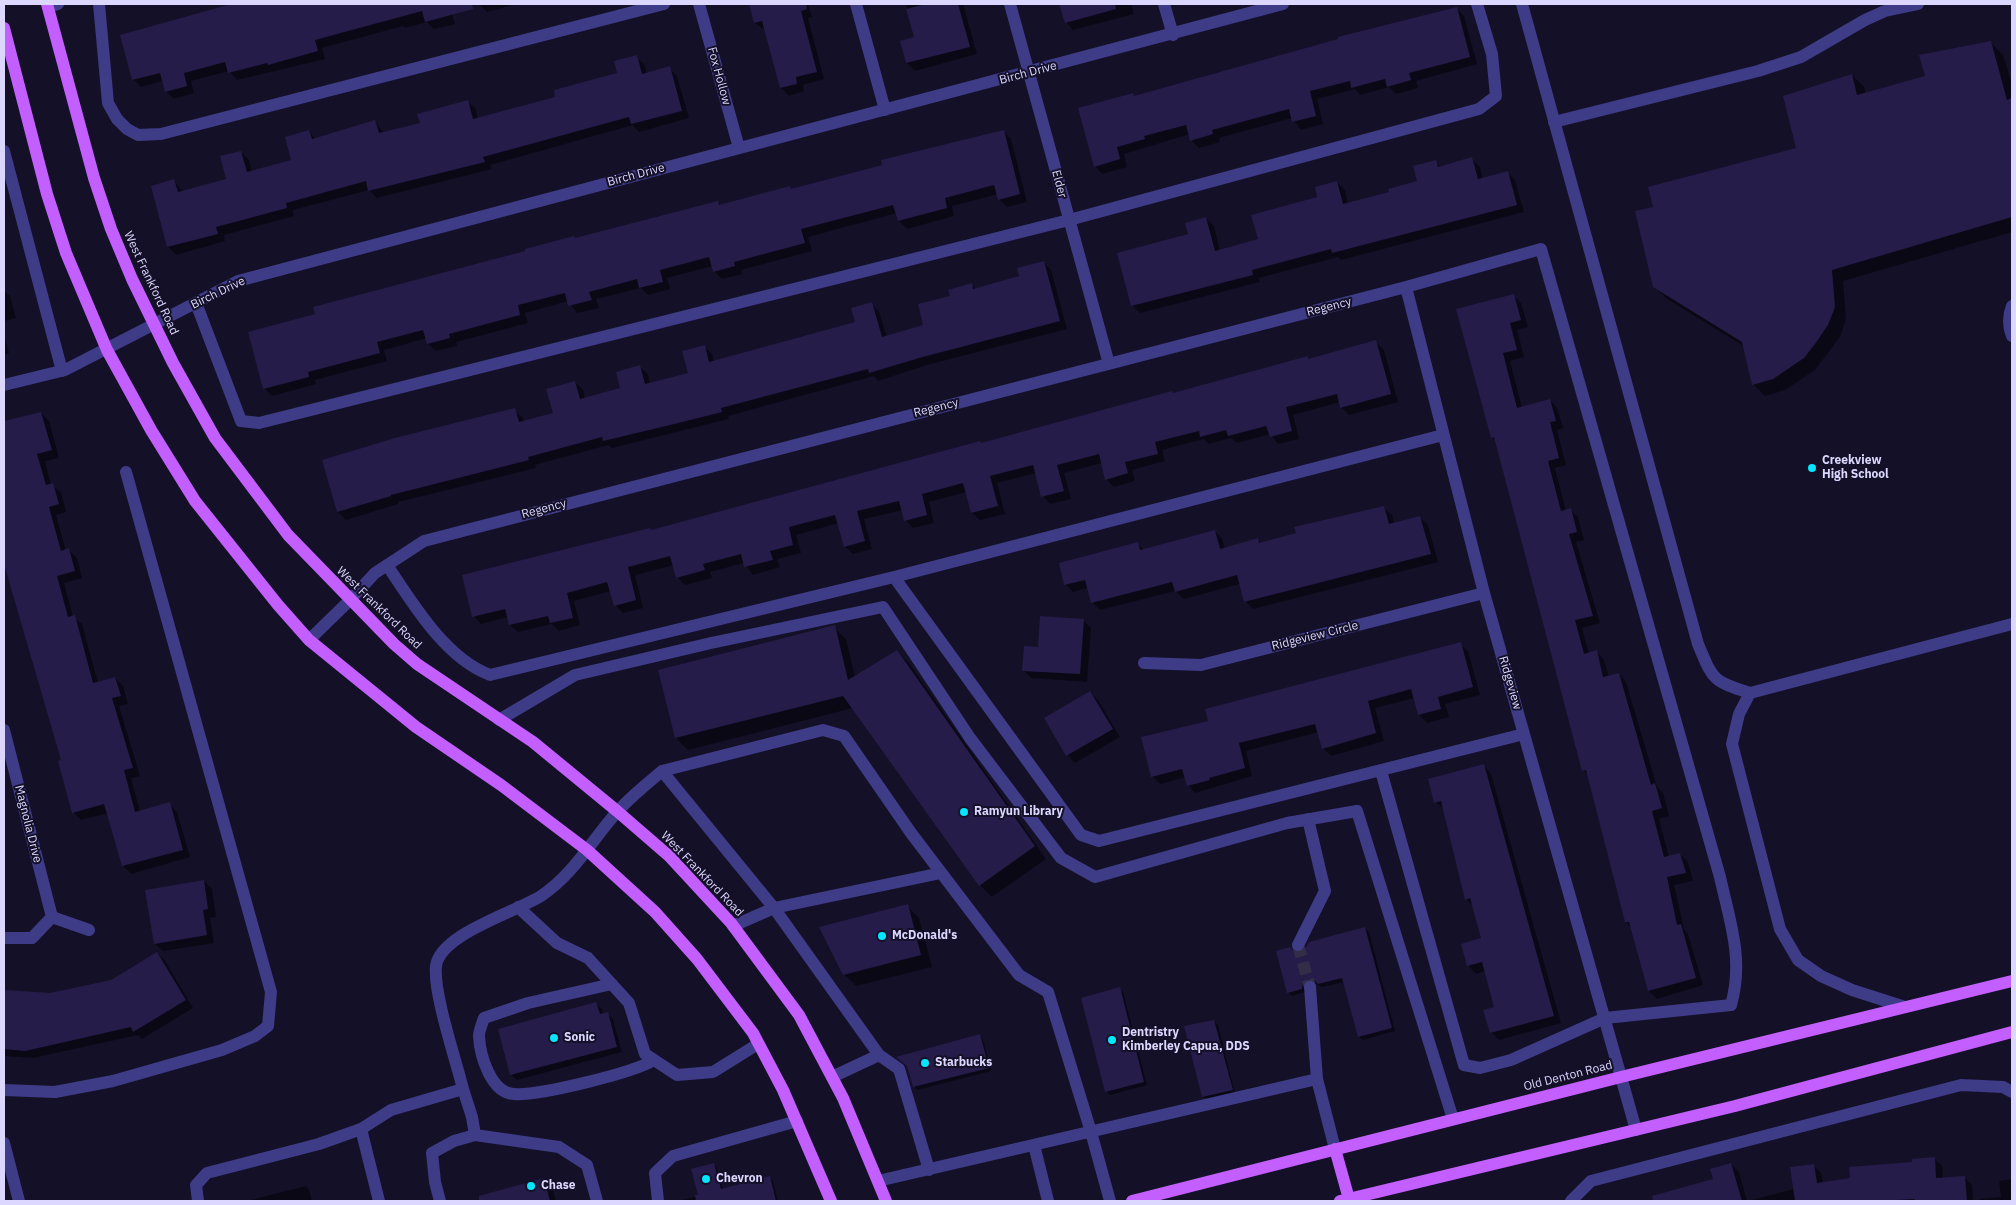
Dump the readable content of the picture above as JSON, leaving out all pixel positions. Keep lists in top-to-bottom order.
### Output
{
  "streets": {
    "main road": ["West Frankford Road", "Old Denton Road"],
    "street": [
      "Birch Drive",
      "Fox Hollow",
      "Elder",
      "Regency",
      "Ridgeview Circle",
      "Ridgeview",
      "Magnolia Drive"
    ]
  },
  "crossings": [
    ["Birch Drive", "Fox Hollow"],
    ["Birch Drive", "Elder"],
    ["Birch Drive", "West Frankford Road"],
    ["Elder", "Regency"],
    ["West Frankford Road", "Regency"],
    ["Regency", "Ridgeview"],
    ["Ridgeview Circle", "Ridgeview"],
    ["Ridgeview", "Old Denton Road"]
  ],
  "places": [
    "Creekview High School",
    "Ramyun Library",
    "McDonald's",
    "Sonic",
    "Dentristry Kimberley Capua, DDS",
    "Starbucks",
    "Chevron",
    "Chase"
  ]
}
